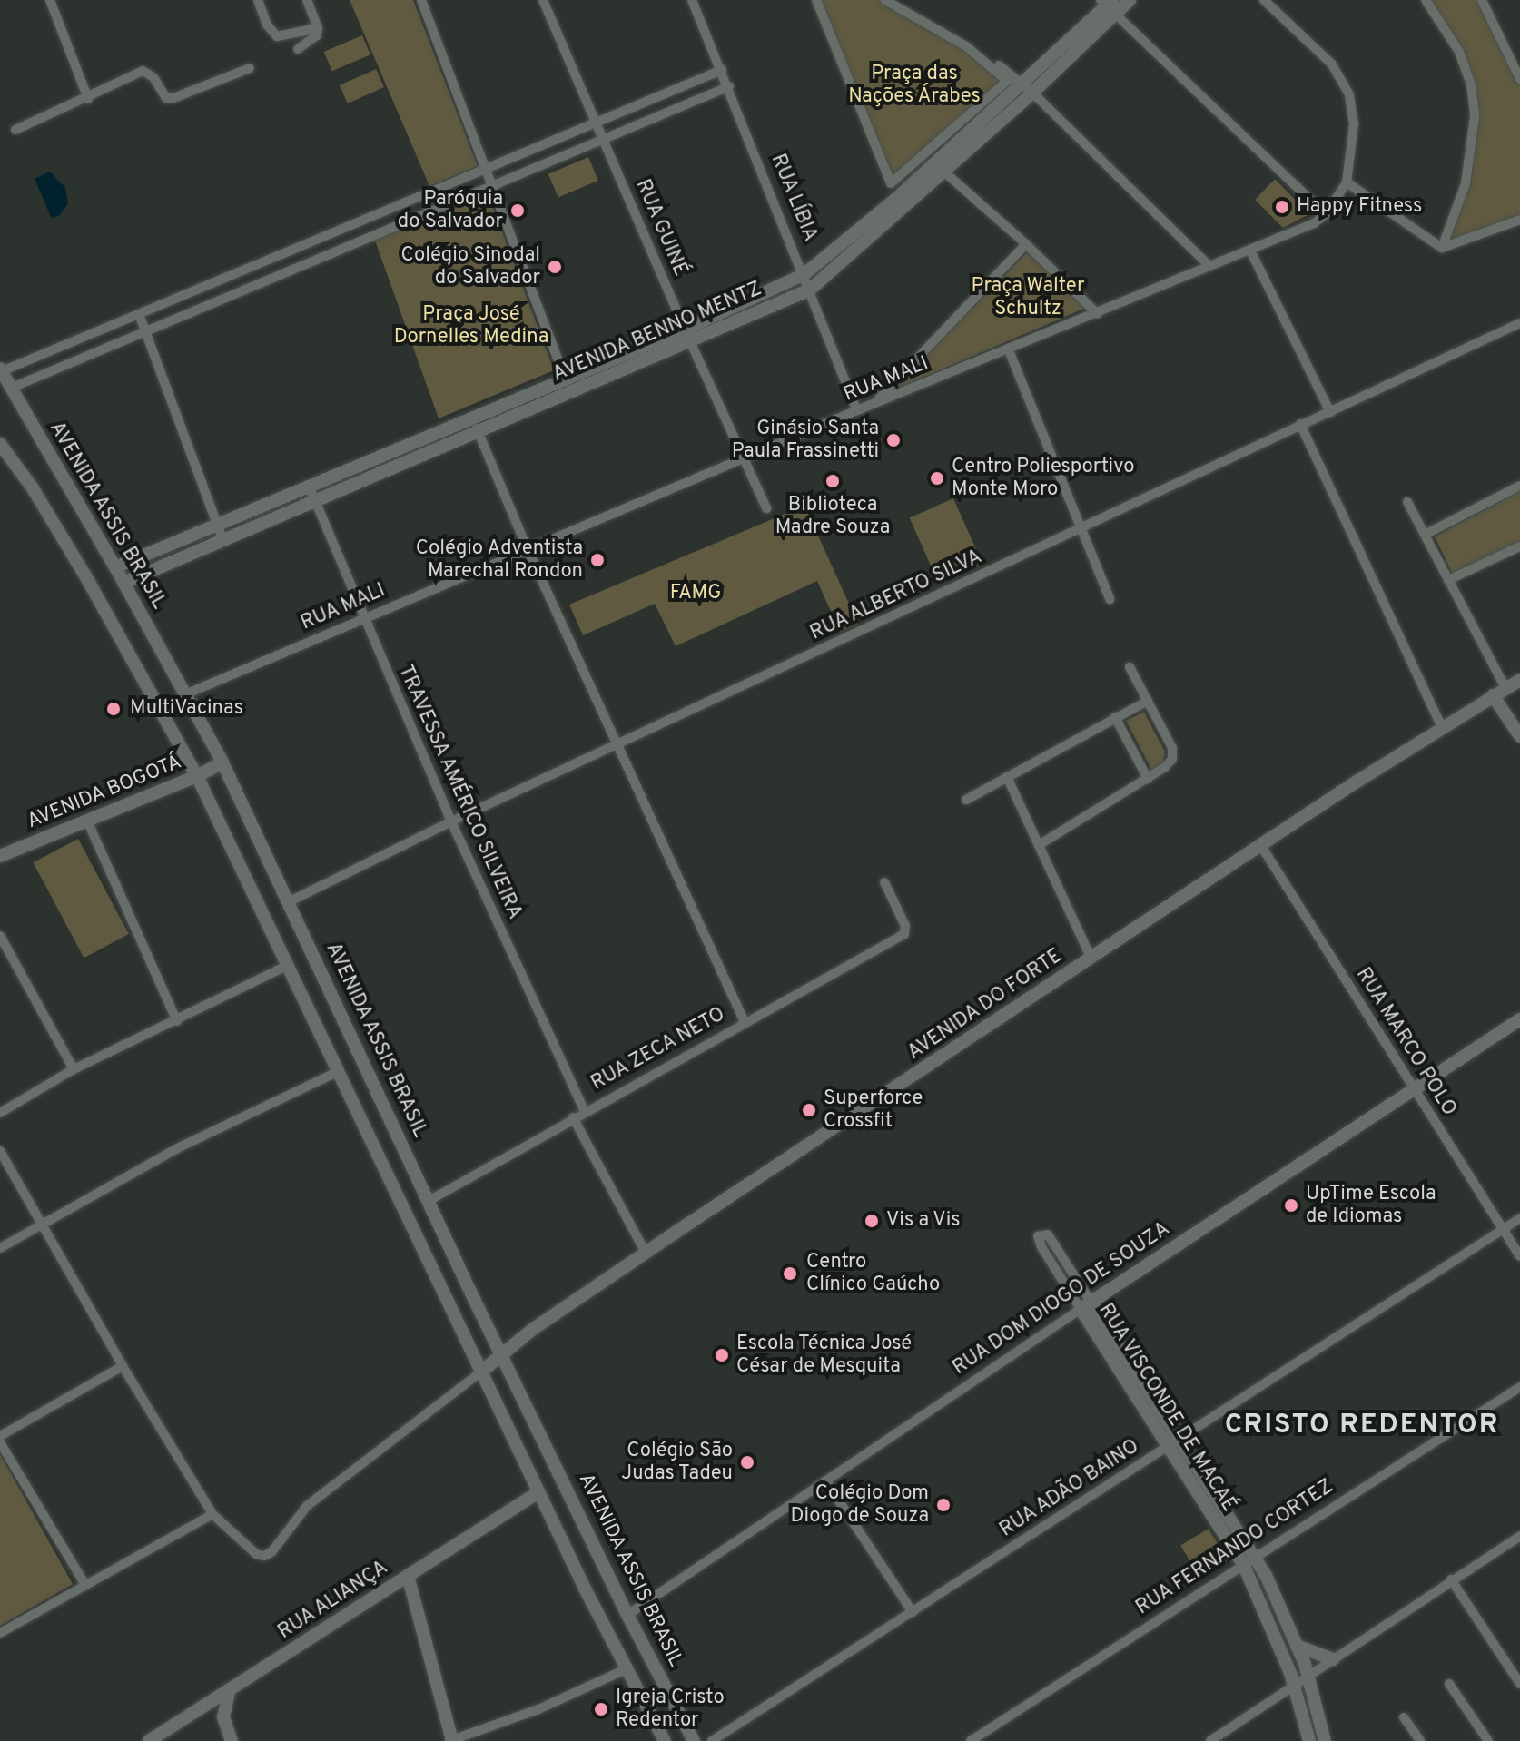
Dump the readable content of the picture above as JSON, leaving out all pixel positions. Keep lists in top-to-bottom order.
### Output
{
  "streets": {
    "main road": [
      "AVENIDA BENNO MENTZ",
      "AVENIDA ASSIS BRASIL",
      "AVENIDA BOGOTÁ",
      "AVENIDA DO FORTE",
      "RUA DOM DIOGO DE SOUZA",
      "RUA VISCONDE DE MACAÉ",
      "RUA ALIANÇA"
    ],
    "street": [
      "RUA LÍBIA",
      "RUA GUINÉ",
      "RUA MALI",
      "RUA ALBERTO SILVA",
      "TRAVESSA AMÉRICO SILVEIRA",
      "RUA MARCO POLO",
      "RUA ZECA NETO",
      "RUA ADÃO BAINO",
      "RUA FERNANDO CORTEZ"
    ]
  },
  "crossings": [
    ["RUA LÍBIA", "AVENIDA BENNO MENTZ"],
    ["RUA LÍBIA", "RUA MALI"],
    ["RUA GUINÉ", "AVENIDA BENNO MENTZ"],
    ["RUA GUINÉ", "RUA MALI"],
    ["AVENIDA BENNO MENTZ", "AVENIDA ASSIS BRASIL"],
    ["AVENIDA BENNO MENTZ", "TRAVESSA AMÉRICO SILVEIRA"],
    ["RUA MALI", "AVENIDA ASSIS BRASIL"],
    ["RUA MALI", "TRAVESSA AMÉRICO SILVEIRA"],
    ["AVENIDA ASSIS BRASIL", "RUA ALBERTO SILVA"],
    ["AVENIDA ASSIS BRASIL", "AVENIDA BOGOTÁ"],
    ["AVENIDA ASSIS BRASIL", "AVENIDA DO FORTE"],
    ["AVENIDA ASSIS BRASIL", "RUA ZECA NETO"],
    ["AVENIDA ASSIS BRASIL", "RUA DOM DIOGO DE SOUZA"],
    ["RUA ALBERTO SILVA", "TRAVESSA AMÉRICO SILVEIRA"],
    ["TRAVESSA AMÉRICO SILVEIRA", "RUA ZECA NETO"],
    ["AVENIDA DO FORTE", "RUA MARCO POLO"],
    ["RUA MARCO POLO", "RUA DOM DIOGO DE SOUZA"],
    ["RUA MARCO POLO", "RUA ADÃO BAINO"],
    ["RUA DOM DIOGO DE SOUZA", "RUA VISCONDE DE MACAÉ"],
    ["RUA VISCONDE DE MACAÉ", "RUA ADÃO BAINO"],
    ["RUA VISCONDE DE MACAÉ", "RUA FERNANDO CORTEZ"]
  ],
  "districts": ["CRISTO REDENTOR"],
  "parks": [
    "Praça das Nações Árabes",
    "Praça Walter Schultz",
    "Praça José Dornelles Medina",
    "FAMG"
  ],
  "places": [
    "Happy Fitness",
    "Paróquia do Salvador",
    "Colégio Sinodal do Salvador",
    "Ginásio Santa Paula Frassinetti",
    "Centro Poliesportivo Monte Moro",
    "Biblioteca Madre Souza",
    "Colégio Adventista Marechal Rondon",
    "MultiVacinas",
    "Superforce Crossfit",
    "UpTime Escola de Idiomas",
    "Vis a Vis",
    "Centro Clínico Gaúcho",
    "Escola Técnica José César de Mesquita",
    "Colégio São Judas Tadeu",
    "Colégio Dom Diogo de Souza",
    "Igreja Cristo Redentor"
  ]
}
